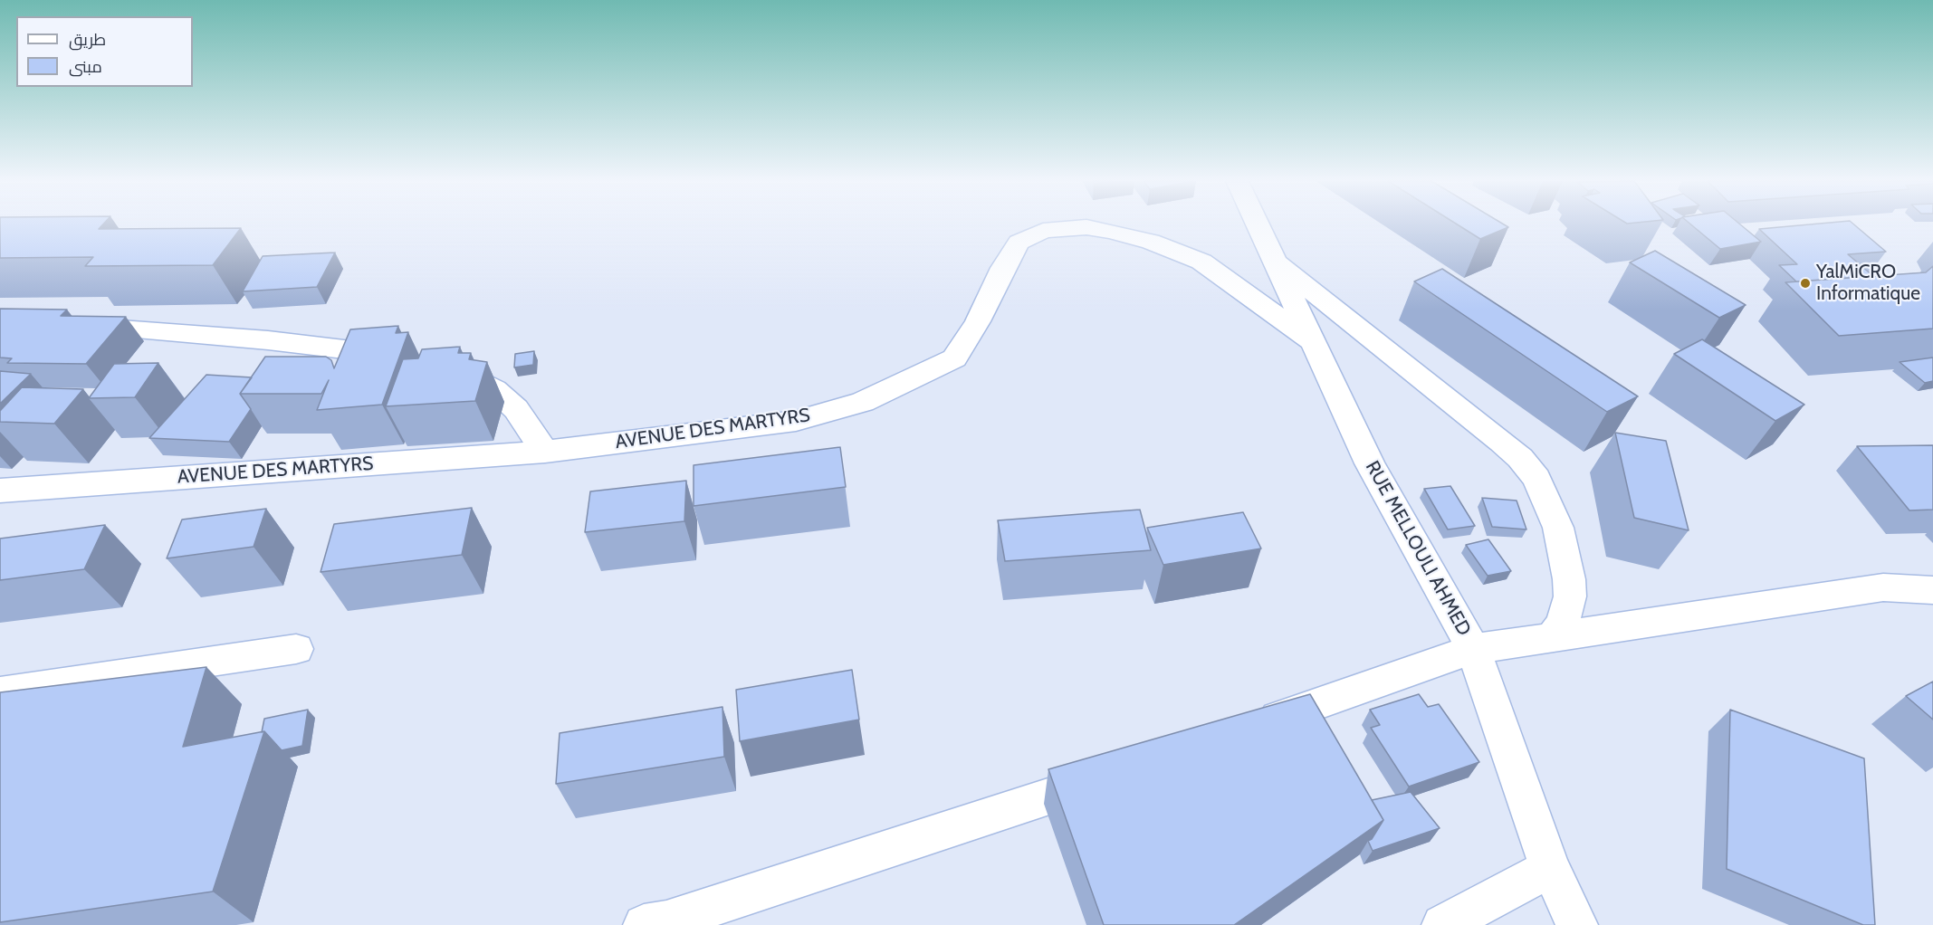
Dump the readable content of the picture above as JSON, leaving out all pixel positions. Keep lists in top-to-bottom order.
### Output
{
  "streets": {
    "street": ["AVENUE DES MARTYRS", "RUE MELLOULI AHMED"]
  },
  "crossings": [
    ["AVENUE DES MARTYRS", "RUE MELLOULI AHMED"]
  ],
  "places": ["YalMiCRO Informatique"],
  "legend": ["طريق", "مبنى"]
}
